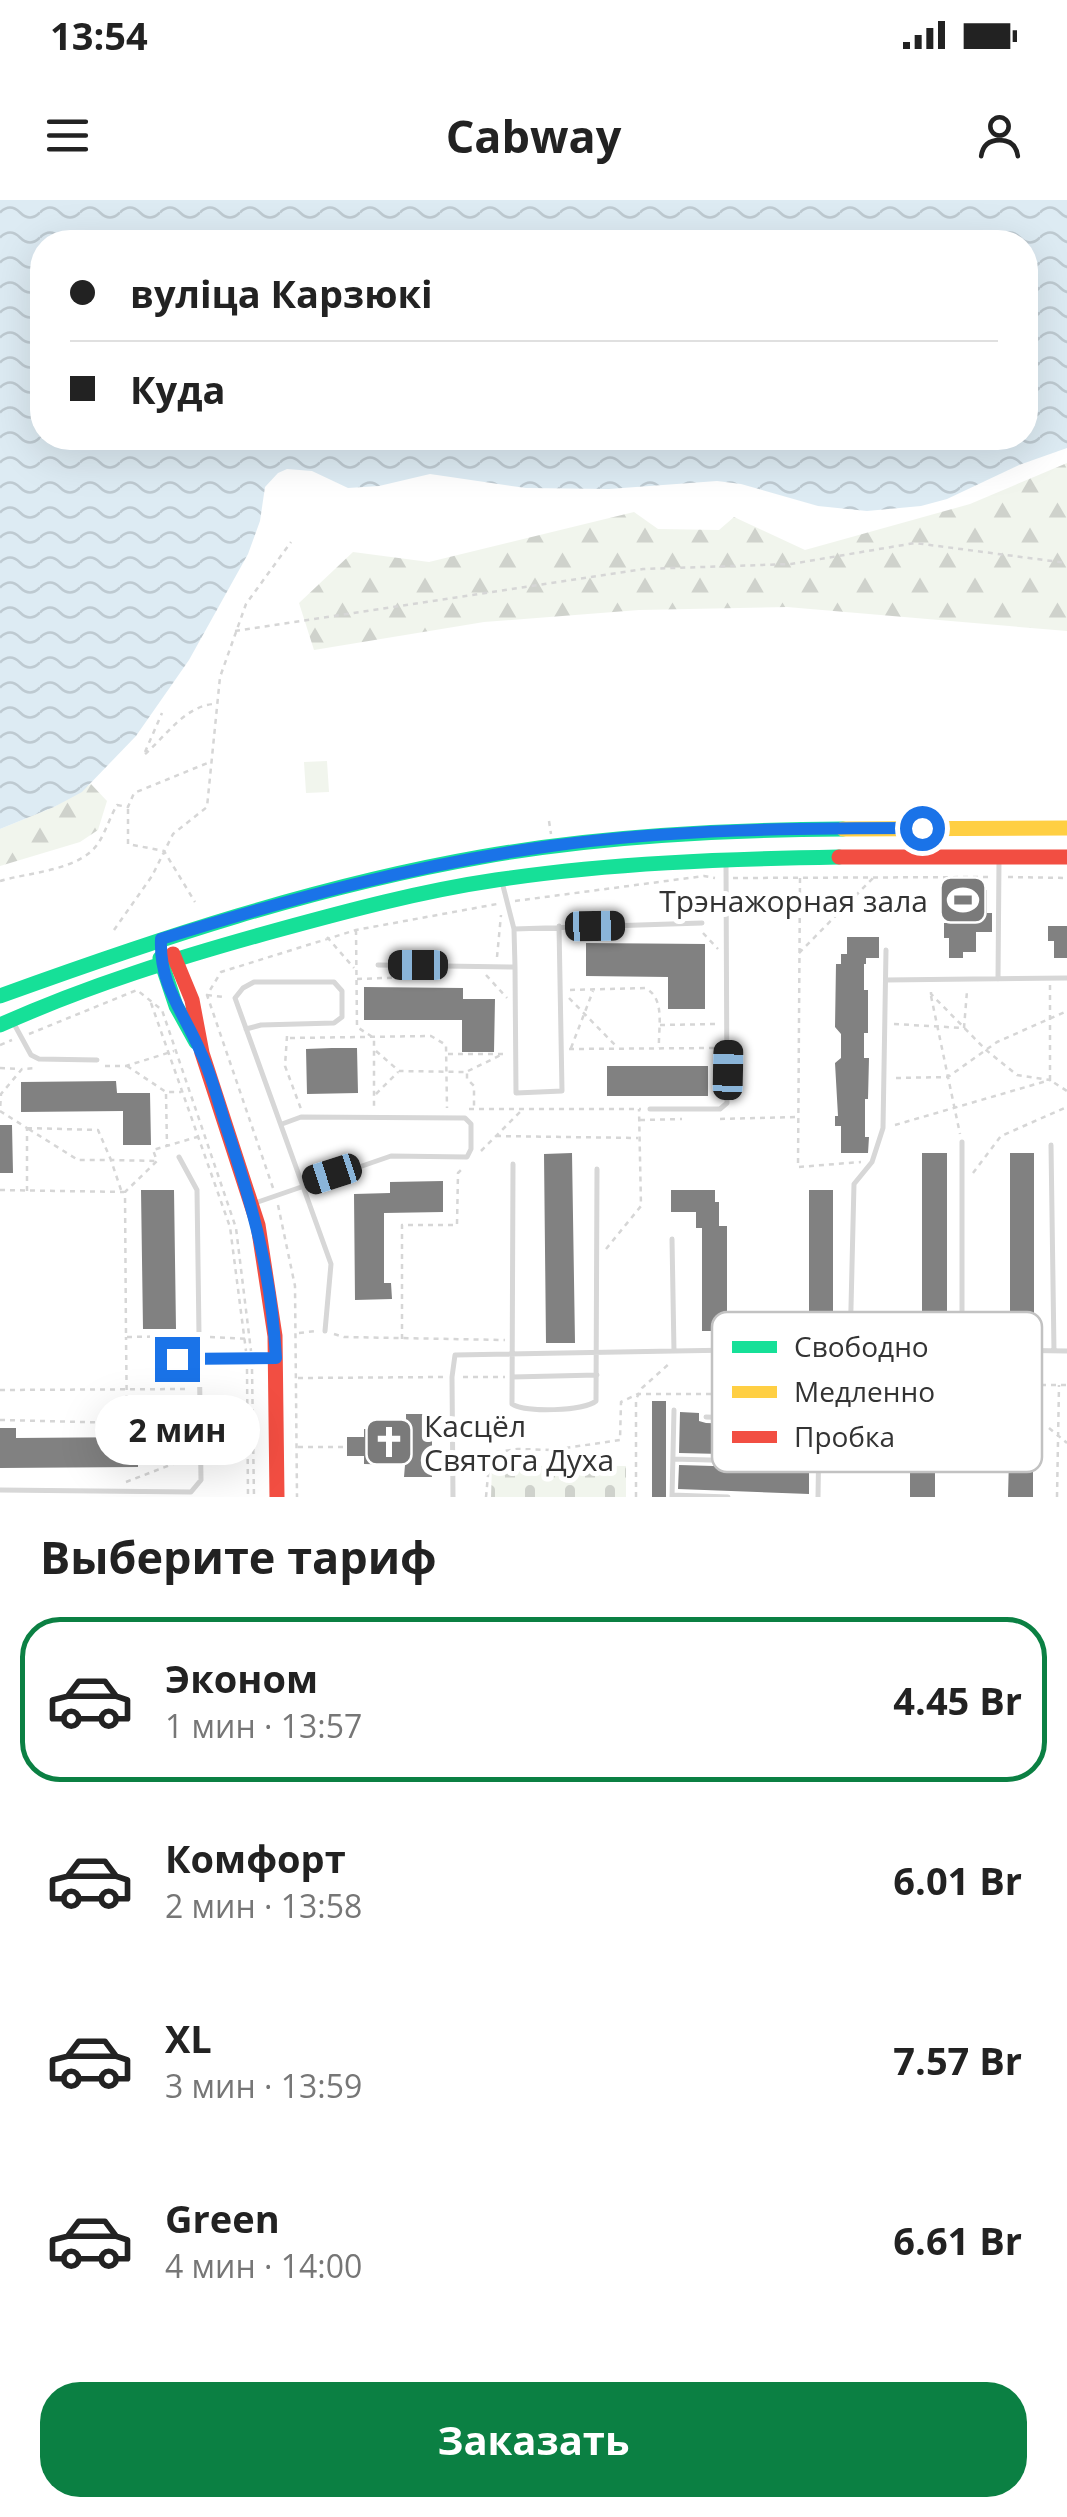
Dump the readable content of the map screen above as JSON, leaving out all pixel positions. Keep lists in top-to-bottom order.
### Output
{
  "places": {
    "sports": ["Трэнажорная зала"],
    "church": ["Касцёл Святога Духа"]
  },
  "legend": ["Свободно", "Медленно", "Пробка"],
  "page": {
    "status": "13:54",
    "header": "Cabway",
    "banner": ["вуліца Карзюкі", "Куда"],
    "bubble": "2 мин",
    "heading": "Выберите тариф",
    "list": [
      {
        "name": "Эконом",
        "note": "1 мин · 13:57",
        "value": "4.45 Br"
      },
      {
        "name": "Комфорт",
        "note": "2 мин · 13:58",
        "value": "6.01 Br"
      },
      {
        "name": "XL",
        "note": "3 мин · 13:59",
        "value": "7.57 Br"
      },
      {
        "name": "Green",
        "note": "4 мин · 14:00",
        "value": "6.61 Br"
      }
    ],
    "buttons": "Заказать"
  }
}
